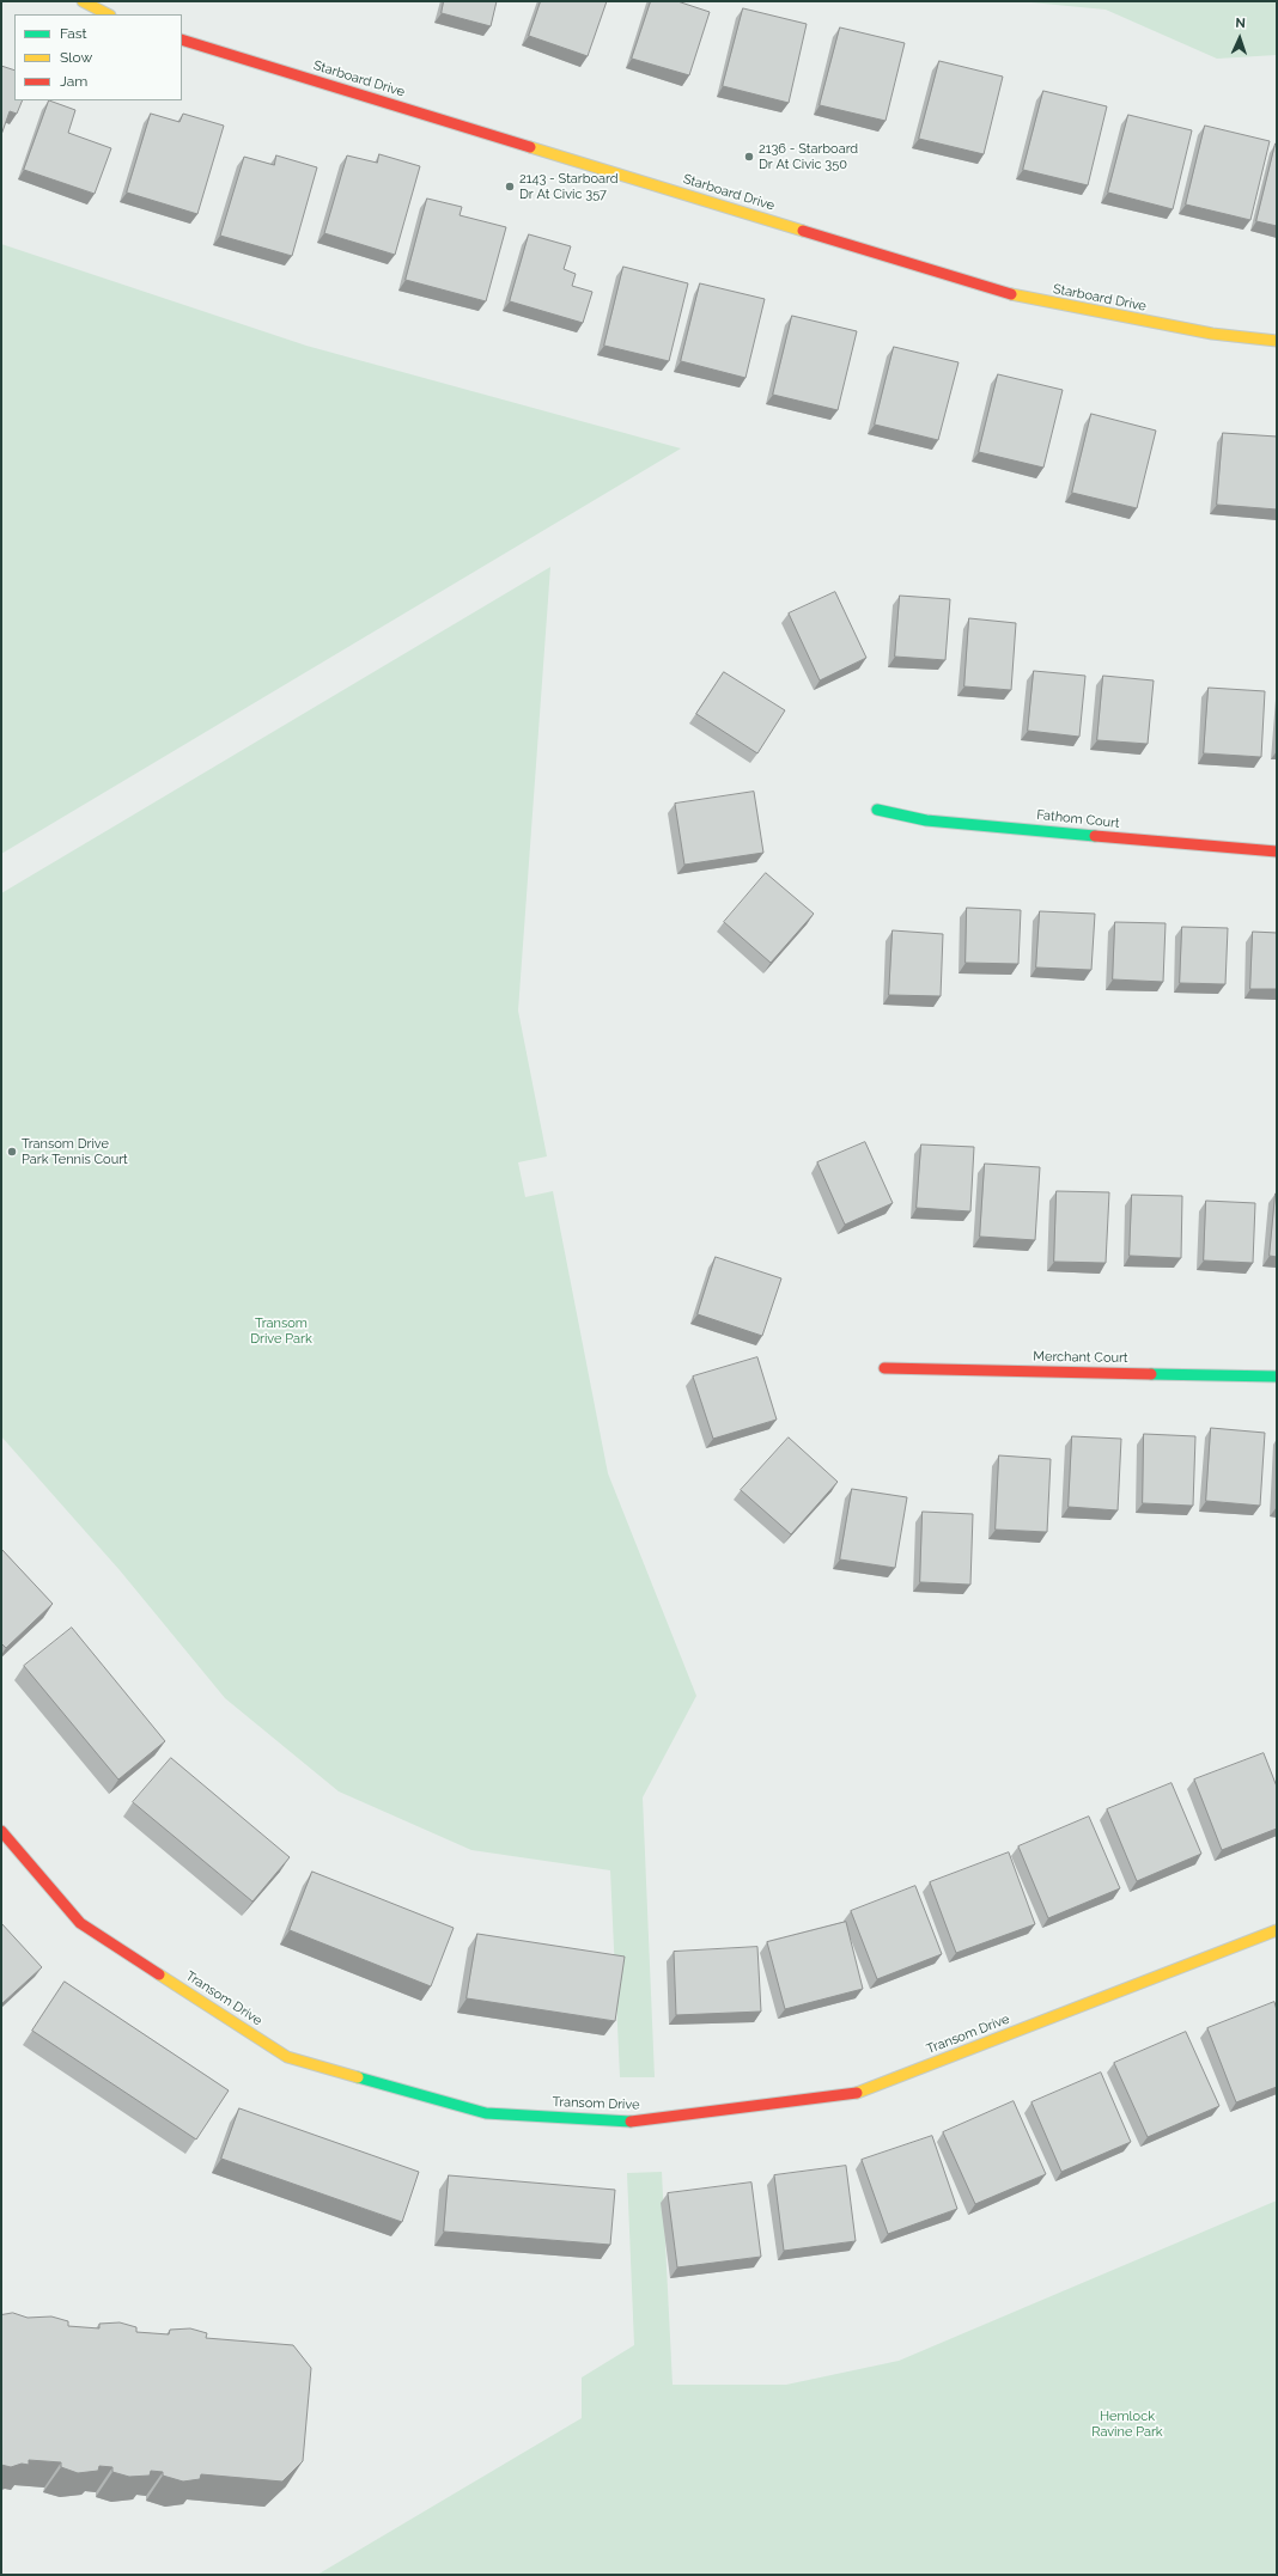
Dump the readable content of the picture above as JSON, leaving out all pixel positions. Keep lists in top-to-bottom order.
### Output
{
  "streets": {
    "street": [
      "Starboard Drive",
      "Fathom Court",
      "Merchant Court",
      "Transom Drive"
    ]
  },
  "parks": ["Transom Drive Park", "Hemlock Ravine Park"],
  "places": ["2136 - Starboard Dr At Civic 350", "2143 - Starboard Dr At Civic 357", "Transom Drive Park Tennis Court"],
  "legend": ["Fast", "Slow", "Jam"],
  "north": "top"
}
